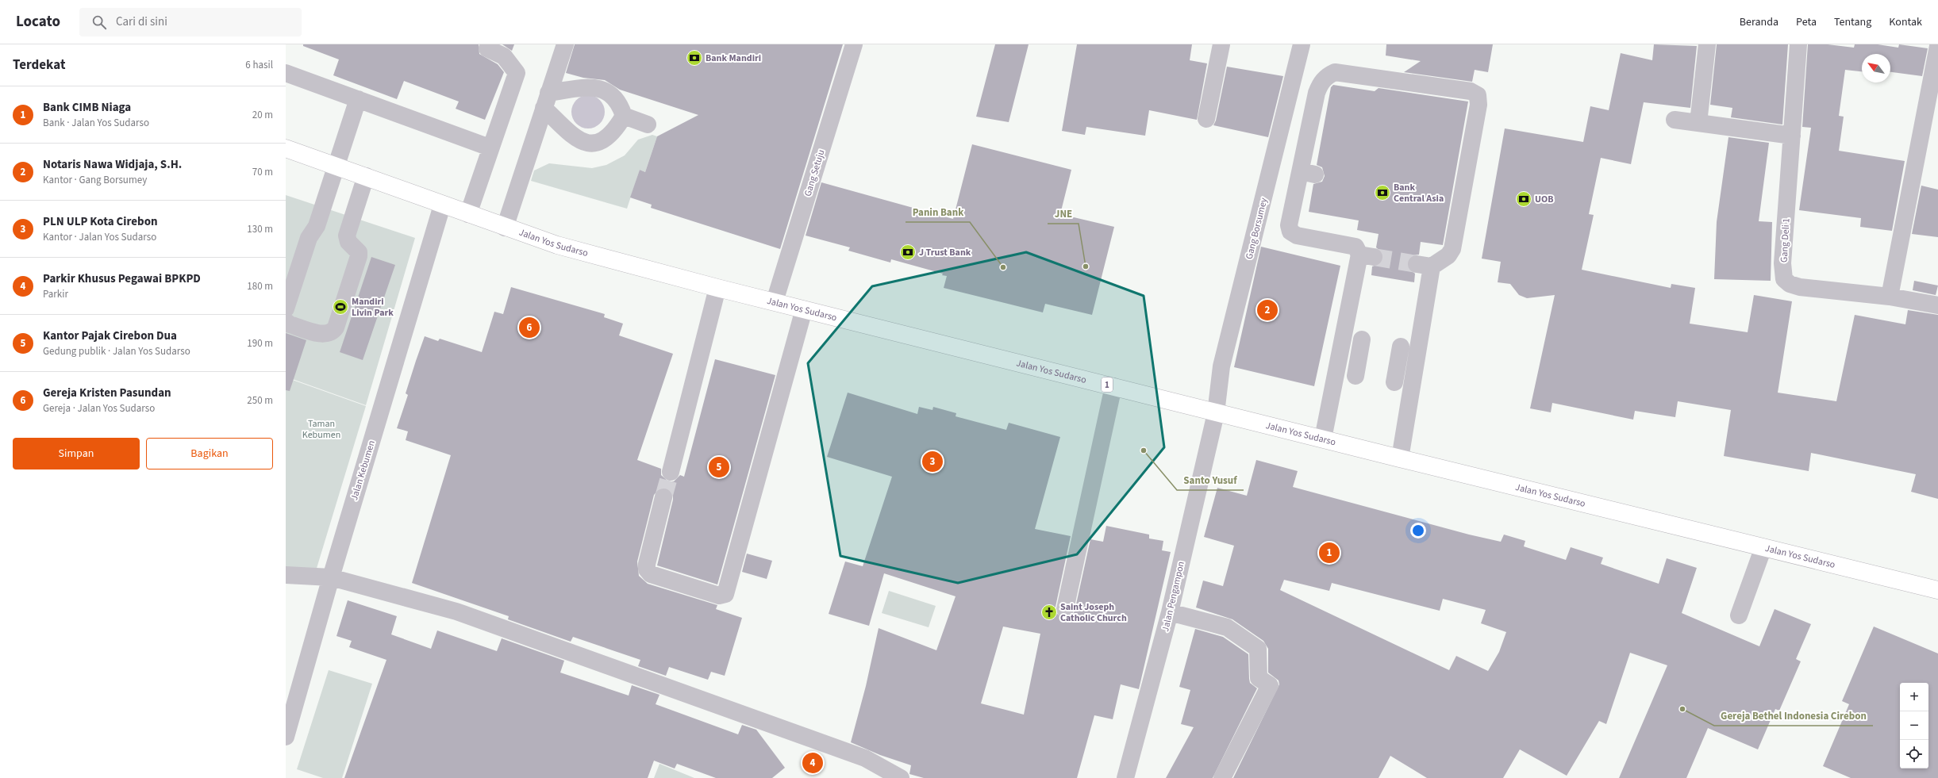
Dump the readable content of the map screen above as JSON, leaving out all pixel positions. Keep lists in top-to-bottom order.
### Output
{
  "streets": {
    "highway": ["Jalan Yos Sudarso", "1"],
    "street": [
      "Gang Setuju",
      "Gang Borsumey",
      "Gang Deli 1",
      "Jalan Kebumen",
      "Jalan Pengampon"
    ]
  },
  "crossings": [
    ["Gang Setuju", "Jalan Yos Sudarso"],
    ["Gang Borsumey", "Jalan Yos Sudarso"],
    ["Gang Borsumey", "Jalan Pengampon"],
    ["Jalan Yos Sudarso", "Jalan Kebumen"],
    ["Jalan Yos Sudarso", "Jalan Pengampon"]
  ],
  "parks": ["Taman Kebumen"],
  "places": {
    "bank": [
      "Bank Mandiri",
      "Bank Central Asia",
      "UOB",
      "J Trust Bank"
    ],
    "other": [
      "JNE",
      "Panin Bank",
      "Santo Yusuf",
      "Gereja Bethel Indonesia Cirebon"
    ],
    "sports": ["Mandiri Livin Park"],
    "church": ["Saint Joseph Catholic Church"]
  },
  "north": "top left",
  "page": {
    "header": "Locato",
    "search": "Cari di sini",
    "nav": [
      "Beranda",
      "Peta",
      "Tentang",
      "Kontak"
    ],
    "heading": ["Terdekat", "6 hasil"],
    "list": [
      {
        "mark": "1",
        "name": "Bank CIMB Niaga",
        "note": "Bank · Jalan Yos Sudarso",
        "value": "20 m"
      },
      {
        "mark": "2",
        "name": "Notaris Nawa Widjaja, S.H.",
        "note": "Kantor · Gang Borsumey",
        "value": "70 m"
      },
      {
        "mark": "3",
        "name": "PLN ULP Kota Cirebon",
        "note": "Kantor · Jalan Yos Sudarso",
        "value": "130 m"
      },
      {
        "mark": "4",
        "name": "Parkir Khusus Pegawai BPKPD",
        "note": "Parkir",
        "value": "180 m"
      },
      {
        "mark": "5",
        "name": "Kantor Pajak Cirebon Dua",
        "note": "Gedung publik · Jalan Yos Sudarso",
        "value": "190 m"
      },
      {
        "mark": "6",
        "name": "Gereja Kristen Pasundan",
        "note": "Gereja · Jalan Yos Sudarso",
        "value": "250 m"
      }
    ],
    "pins": [
      "2",
      "6",
      "3",
      "5",
      "1",
      "4"
    ],
    "buttons": ["Simpan", "Bagikan"],
    "map_buttons": ["+", "−"]
  }
}
